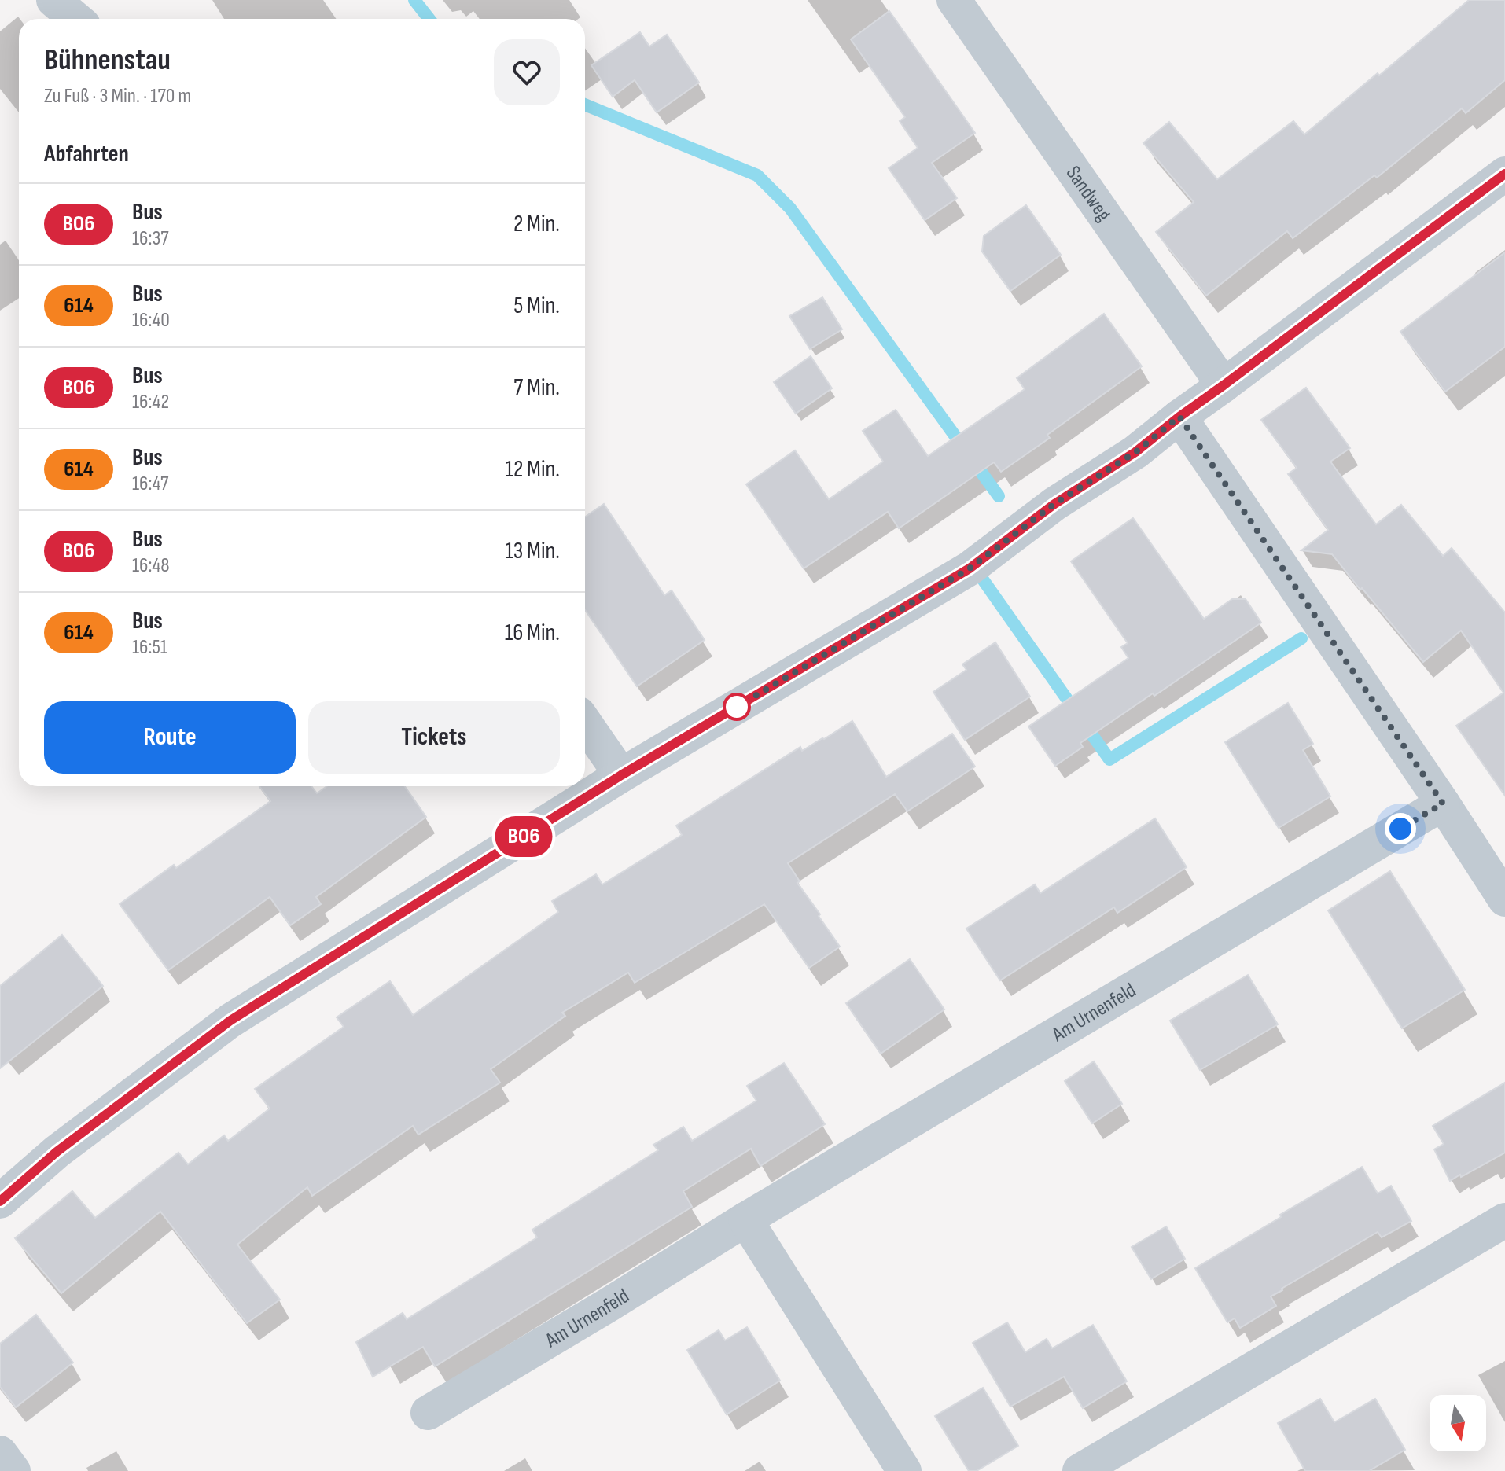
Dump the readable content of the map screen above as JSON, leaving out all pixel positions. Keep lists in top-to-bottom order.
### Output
{
  "streets": {
    "street": ["Sandweg", "Am Urnenfeld"]
  },
  "lines": ["bus line BO6"],
  "north": "bottom",
  "page": {
    "on_map": "BO6",
    "heading": [
      ["Bühnenstau", "Zu Fuß · 3 Min. · 170 m"],
      "Abfahrten"
    ],
    "list": [
      {
        "mark": "BO6",
        "name": "Bus",
        "note": "16:37",
        "value": "2 Min."
      },
      {
        "mark": "614",
        "name": "Bus",
        "note": "16:40",
        "value": "5 Min."
      },
      {
        "mark": "BO6",
        "name": "Bus",
        "note": "16:42",
        "value": "7 Min."
      },
      {
        "mark": "614",
        "name": "Bus",
        "note": "16:47",
        "value": "12 Min."
      },
      {
        "mark": "BO6",
        "name": "Bus",
        "note": "16:48",
        "value": "13 Min."
      },
      {
        "mark": "614",
        "name": "Bus",
        "note": "16:51",
        "value": "16 Min."
      }
    ],
    "buttons": ["Route", "Tickets"]
  }
}
